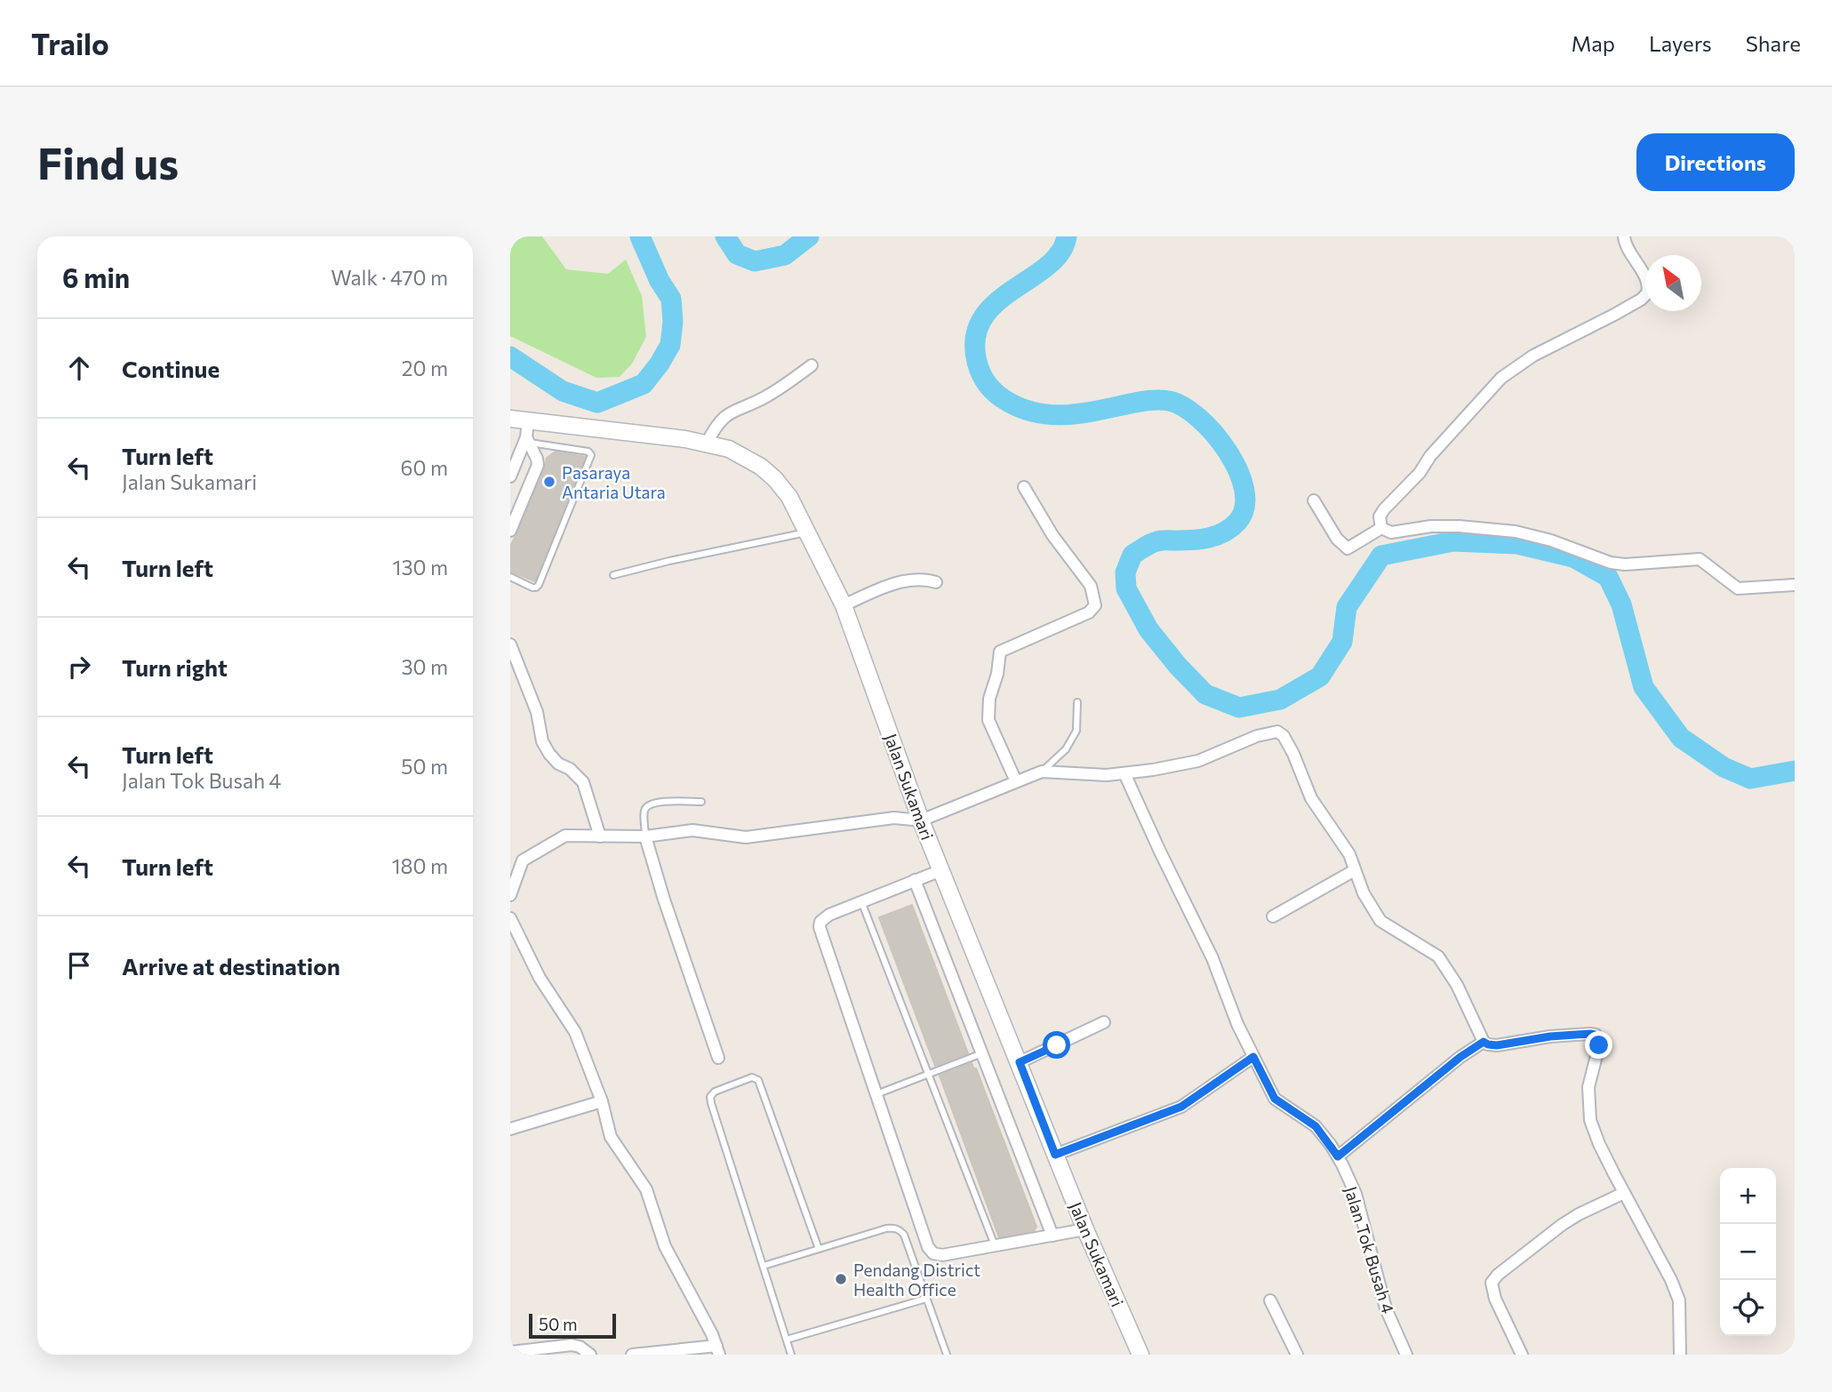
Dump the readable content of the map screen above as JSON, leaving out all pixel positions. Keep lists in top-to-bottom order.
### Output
{
  "streets": {
    "street": ["Jalan Sukamari", "Jalan Tok Busah 4"]
  },
  "places": ["Pasaraya Antaria Utara", "Pendang District Health Office"],
  "scale_bar": "50 m",
  "north": "top left",
  "page": {
    "header": "Trailo",
    "nav": ["Map", "Layers", "Share"],
    "buttons": "Directions",
    "title": "Find us",
    "heading": ["6 min", "Walk · 470 m"],
    "list": [
      ["Continue", "20 m"],
      ["Turn left", "Jalan Sukamari", "60 m"],
      ["Turn left", "130 m"],
      ["Turn right", "30 m"],
      ["Turn left", "Jalan Tok Busah 4", "50 m"],
      ["Turn left", "180 m"],
      "Arrive at destination"
    ],
    "map_buttons": ["+", "−"],
    "scale": "50 m"
  }
}
